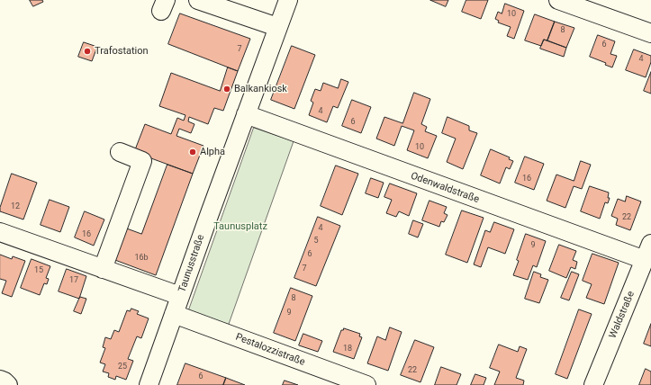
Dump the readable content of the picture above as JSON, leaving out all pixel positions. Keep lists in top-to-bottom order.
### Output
{
  "streets": {
    "street": [
      "Odenwaldstraße",
      "Taunusstraße",
      "Waldstraße",
      "Pestalozzistraße"
    ]
  },
  "crossings": [
    ["Odenwaldstraße", "Taunusstraße"],
    ["Odenwaldstraße", "Waldstraße"],
    ["Taunusstraße", "Pestalozzistraße"]
  ],
  "parks": ["Taunusplatz"],
  "places": ["Trafostation", "Balkankiosk", "Alpha"],
  "house_numbers": [
    "10",
    "8",
    "6",
    "7",
    "4",
    "4",
    "6",
    "10",
    "16",
    "12",
    "22",
    "4",
    "16",
    "5",
    "9",
    "6",
    "16b",
    "7",
    "15",
    "17",
    "8",
    "9",
    "18",
    "25",
    "22",
    "6"
  ]
}
